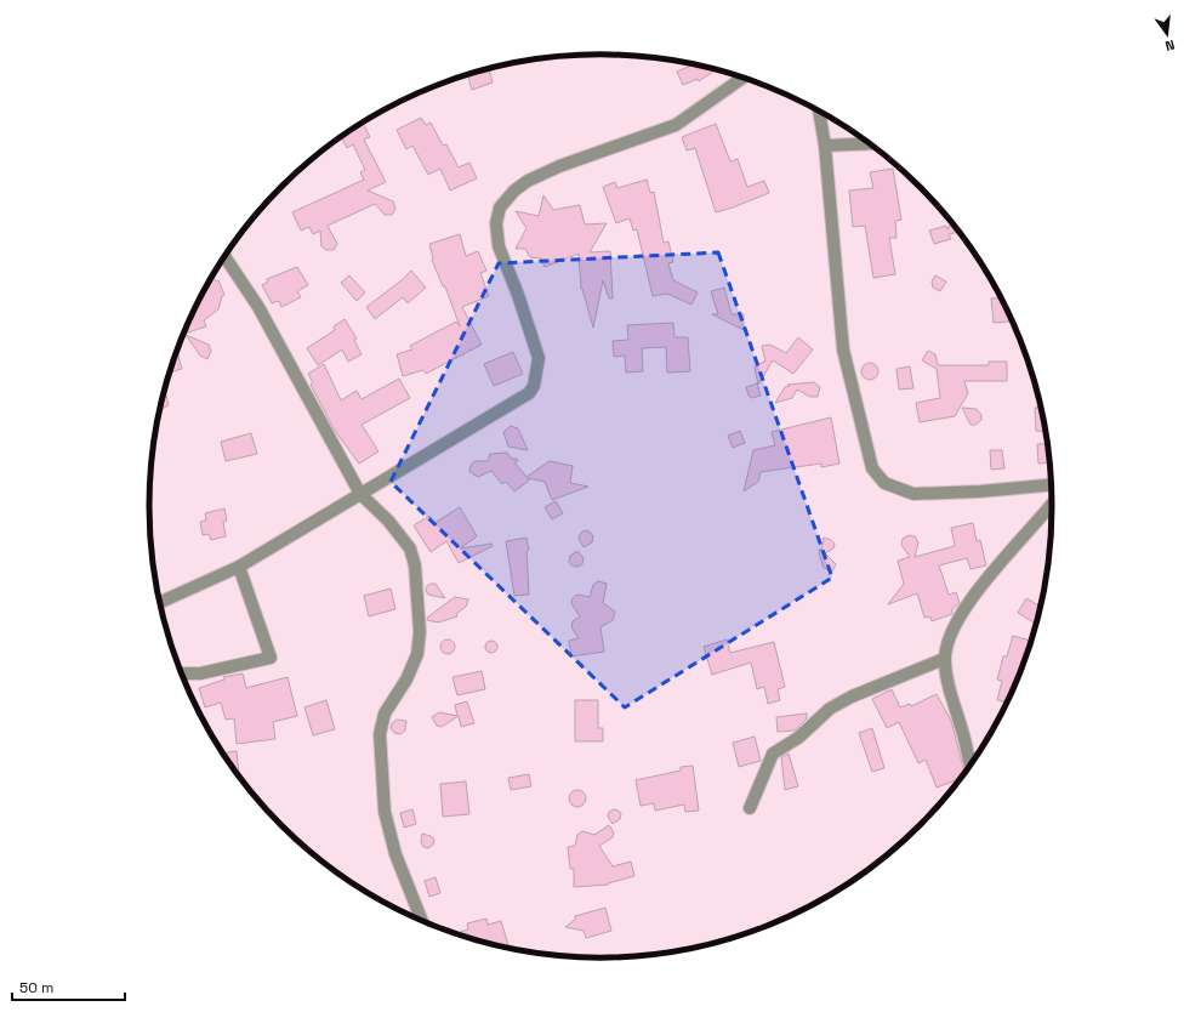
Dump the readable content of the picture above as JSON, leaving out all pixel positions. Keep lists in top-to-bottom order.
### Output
{
  "scale_bar": "50 m",
  "north": "bottom"
}
